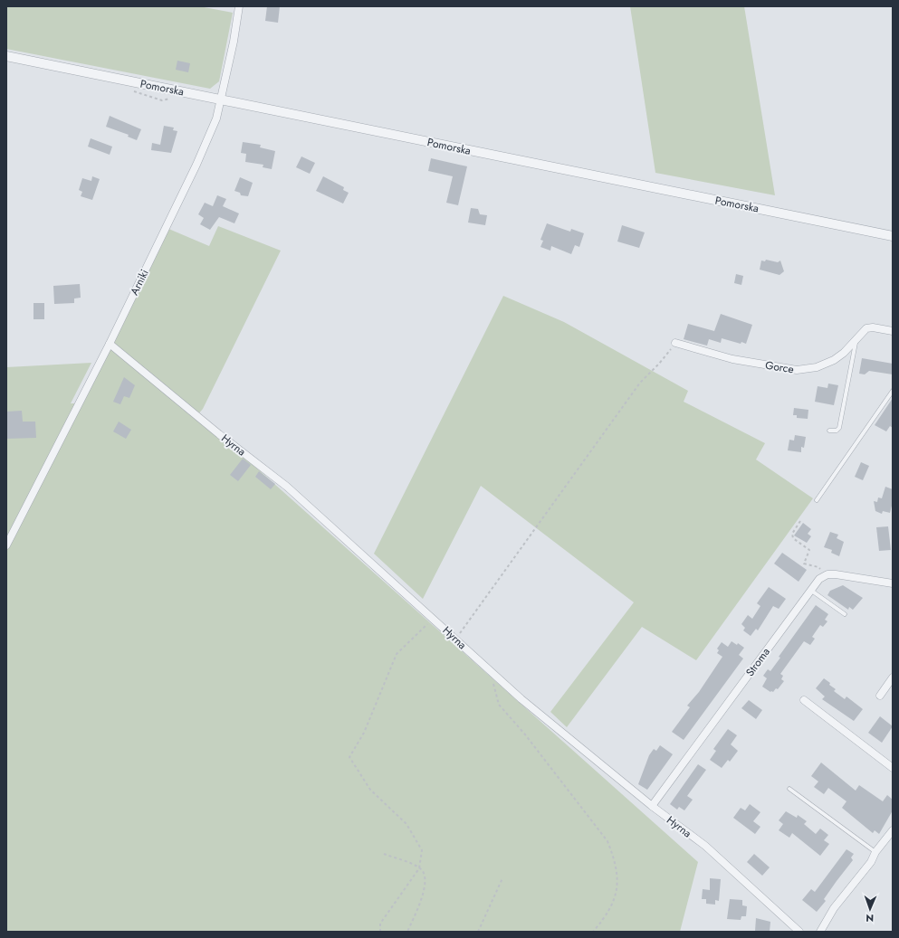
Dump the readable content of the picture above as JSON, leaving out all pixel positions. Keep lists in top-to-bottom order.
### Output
{
  "streets": {
    "street": [
      "Pomorska",
      "Arniki",
      "Gorce",
      "Hyrna",
      "Stroma"
    ]
  },
  "crossings": [
    ["Pomorska", "Arniki"],
    ["Arniki", "Hyrna"],
    ["Hyrna", "Stroma"]
  ],
  "north": "bottom"
}
